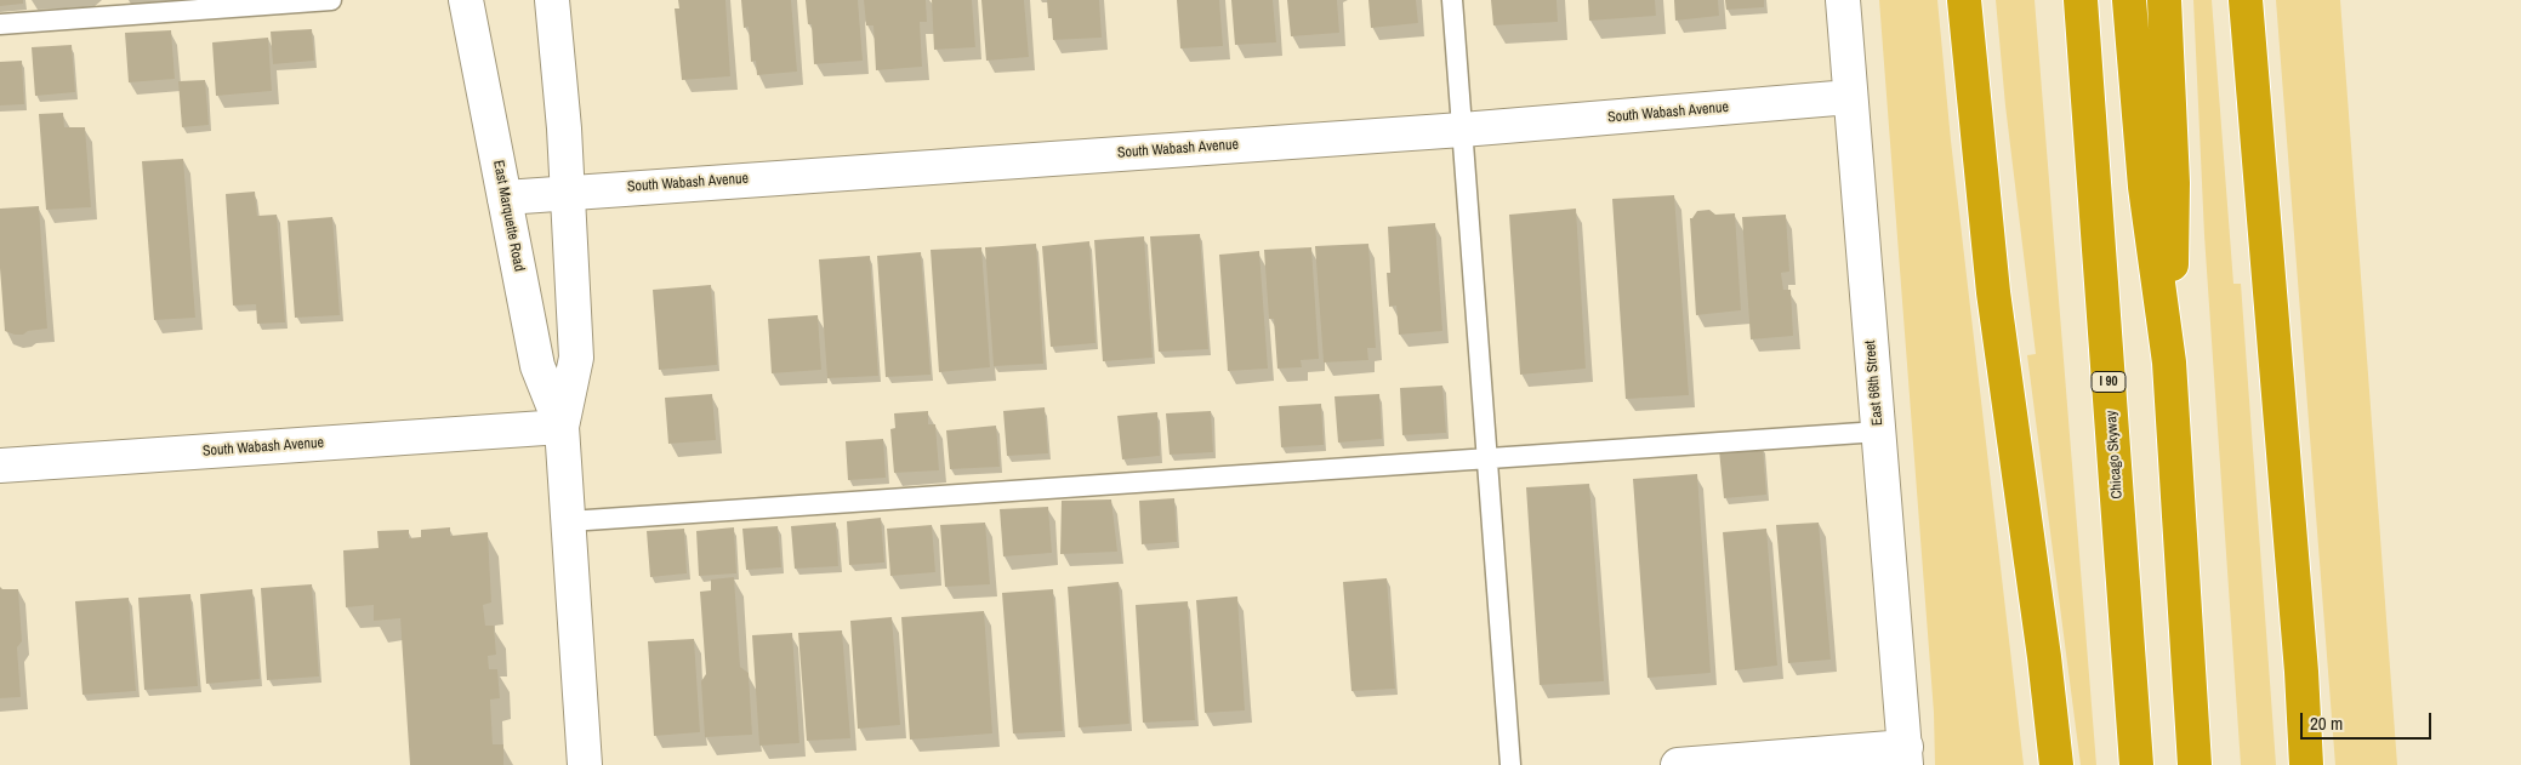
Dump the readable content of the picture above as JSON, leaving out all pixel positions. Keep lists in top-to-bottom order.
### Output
{
  "streets": {
    "highway": ["I 90", "Chicago Skyway"],
    "street": ["South Wabash Avenue", "East Marquette Road", "East 66th Street"]
  },
  "crossings": [
    ["South Wabash Avenue", "East Marquette Road"],
    ["South Wabash Avenue", "East 66th Street"]
  ],
  "scale_bar": "20 m"
}
